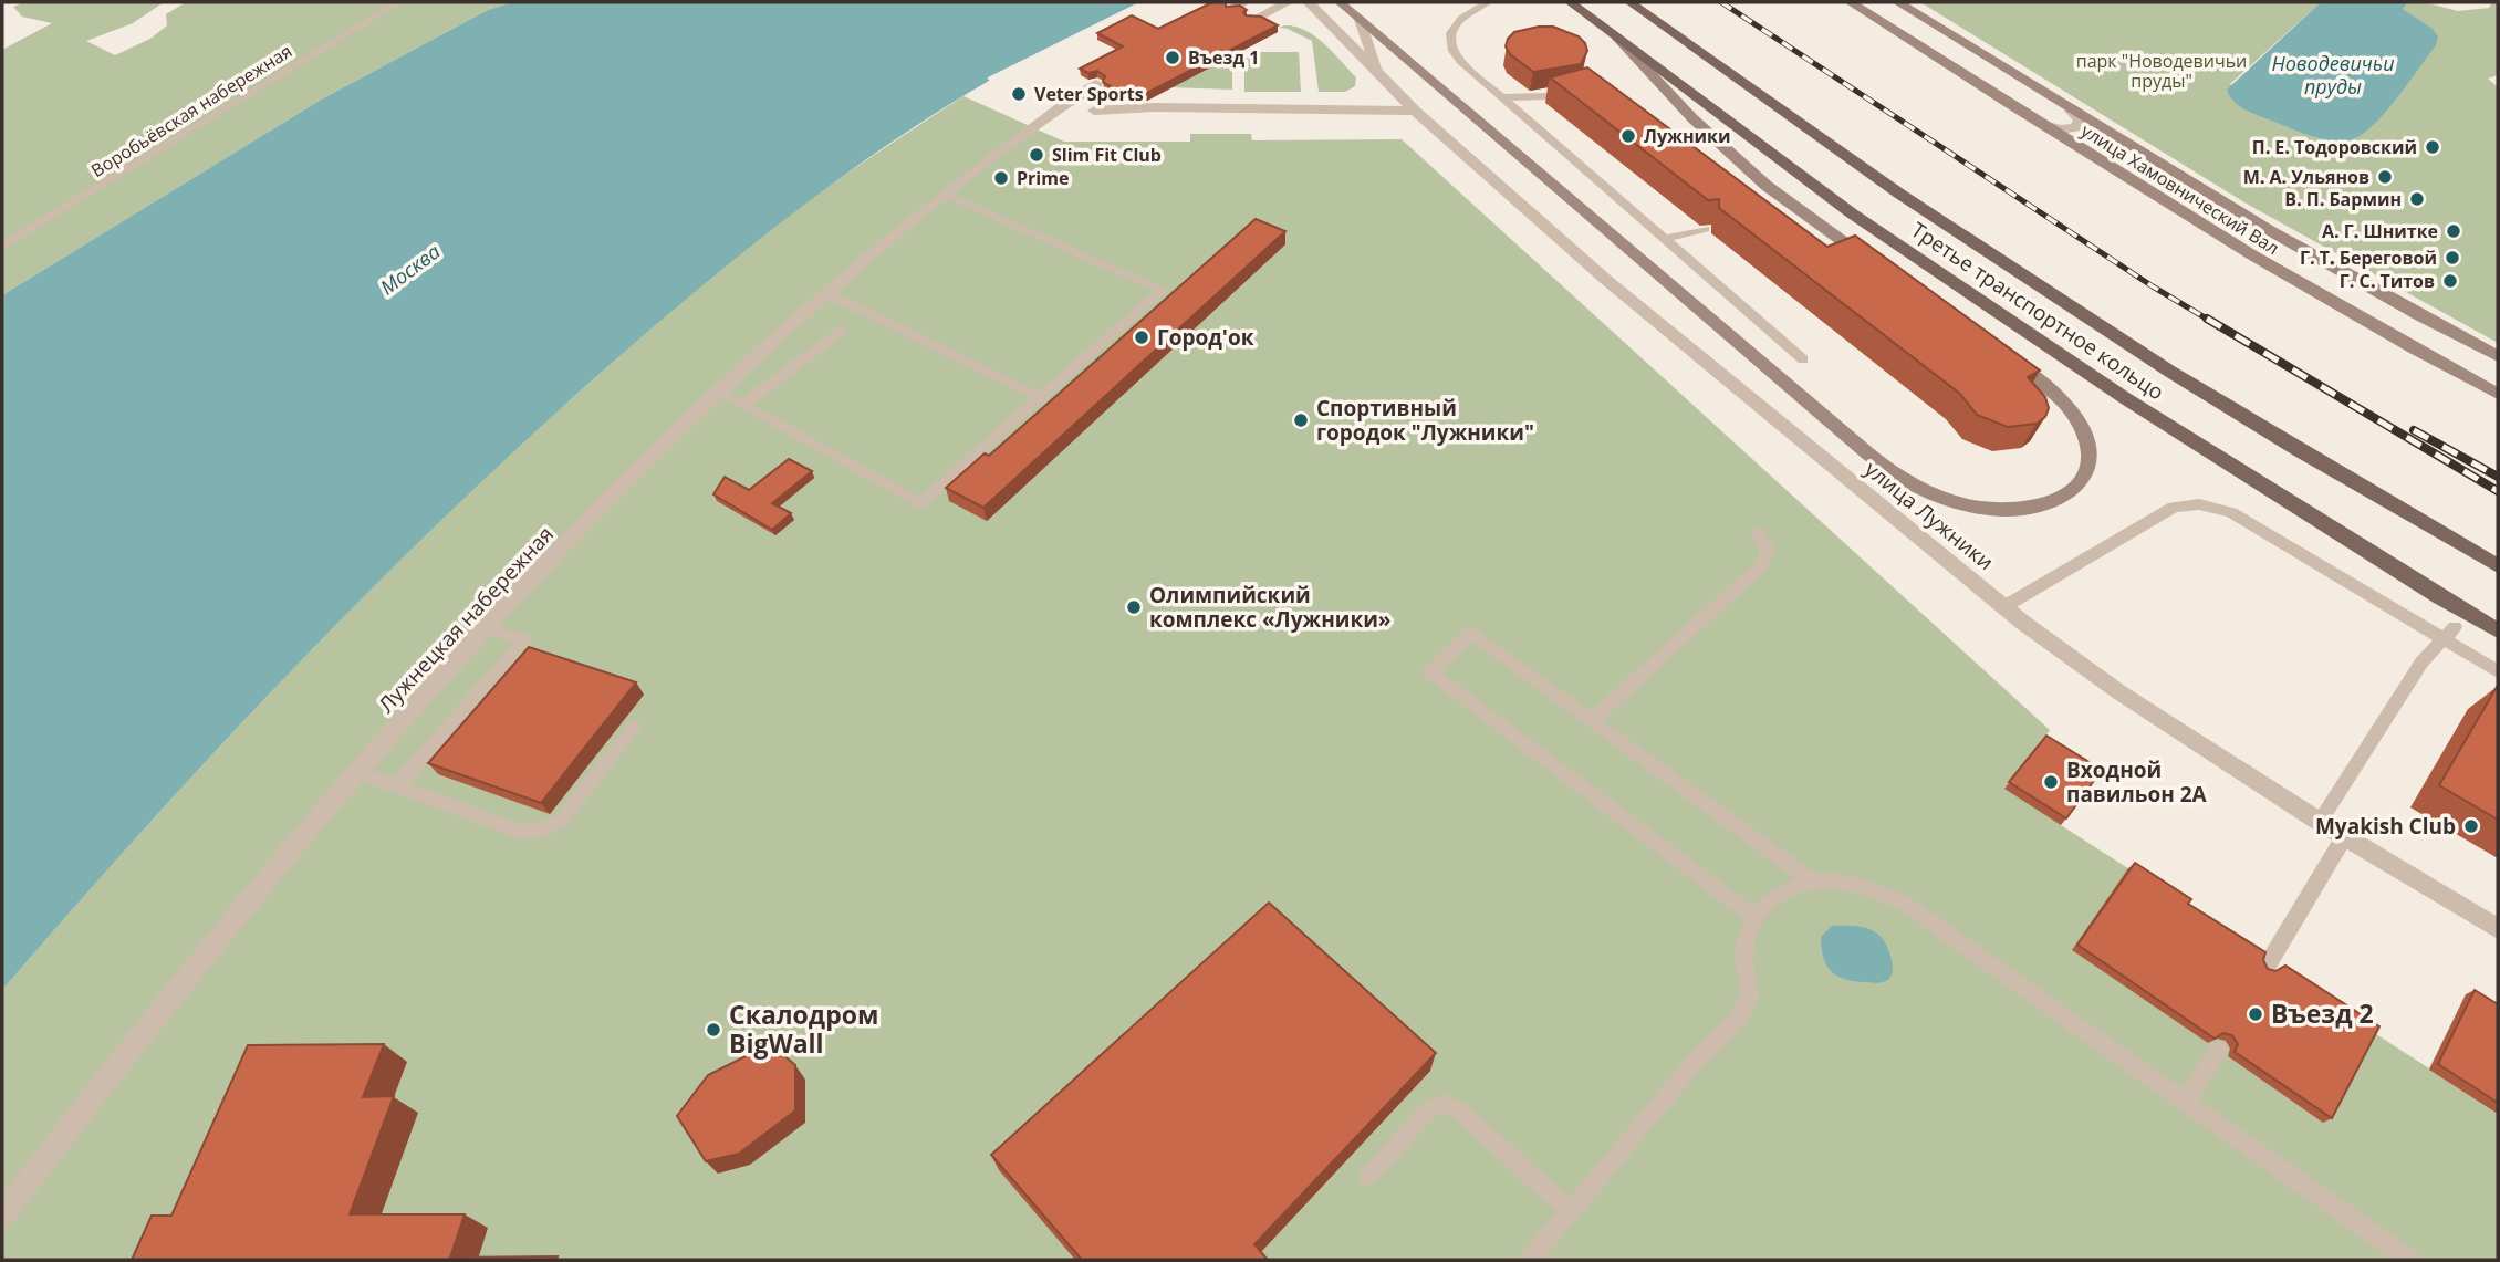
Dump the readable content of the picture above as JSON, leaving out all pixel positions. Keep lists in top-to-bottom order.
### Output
{
  "streets": {
    "main road": ["улица Хамовнический Вал", "Третье транспортное кольцо"],
    "street": ["улица Лужники", "Лужнецкая набережная"],
    "lane": ["Воробьёвская набережная"]
  },
  "water": ["Новодевичьи пруды", "Москва"],
  "parks": ["парк \"Новодевичьи пруды\""],
  "places": [
    "Въезд 1",
    "Veter Sports",
    "Лужники",
    "П. Е. Тодоровский",
    "Slim Fit Club",
    "М. А. Ульянов",
    "Prime",
    "В. П. Бармин",
    "А. Г. Шнитке",
    "Г. Т. Береговой",
    "Г. С. Титов",
    "Город'ок",
    "Спортивный городок \"Лужники\"",
    "Олимпийский комплекс «Лужники»",
    "Входной павильон 2A",
    "Myakish Club",
    "Въезд 2",
    "Скалодром BigWall"
  ]
}
